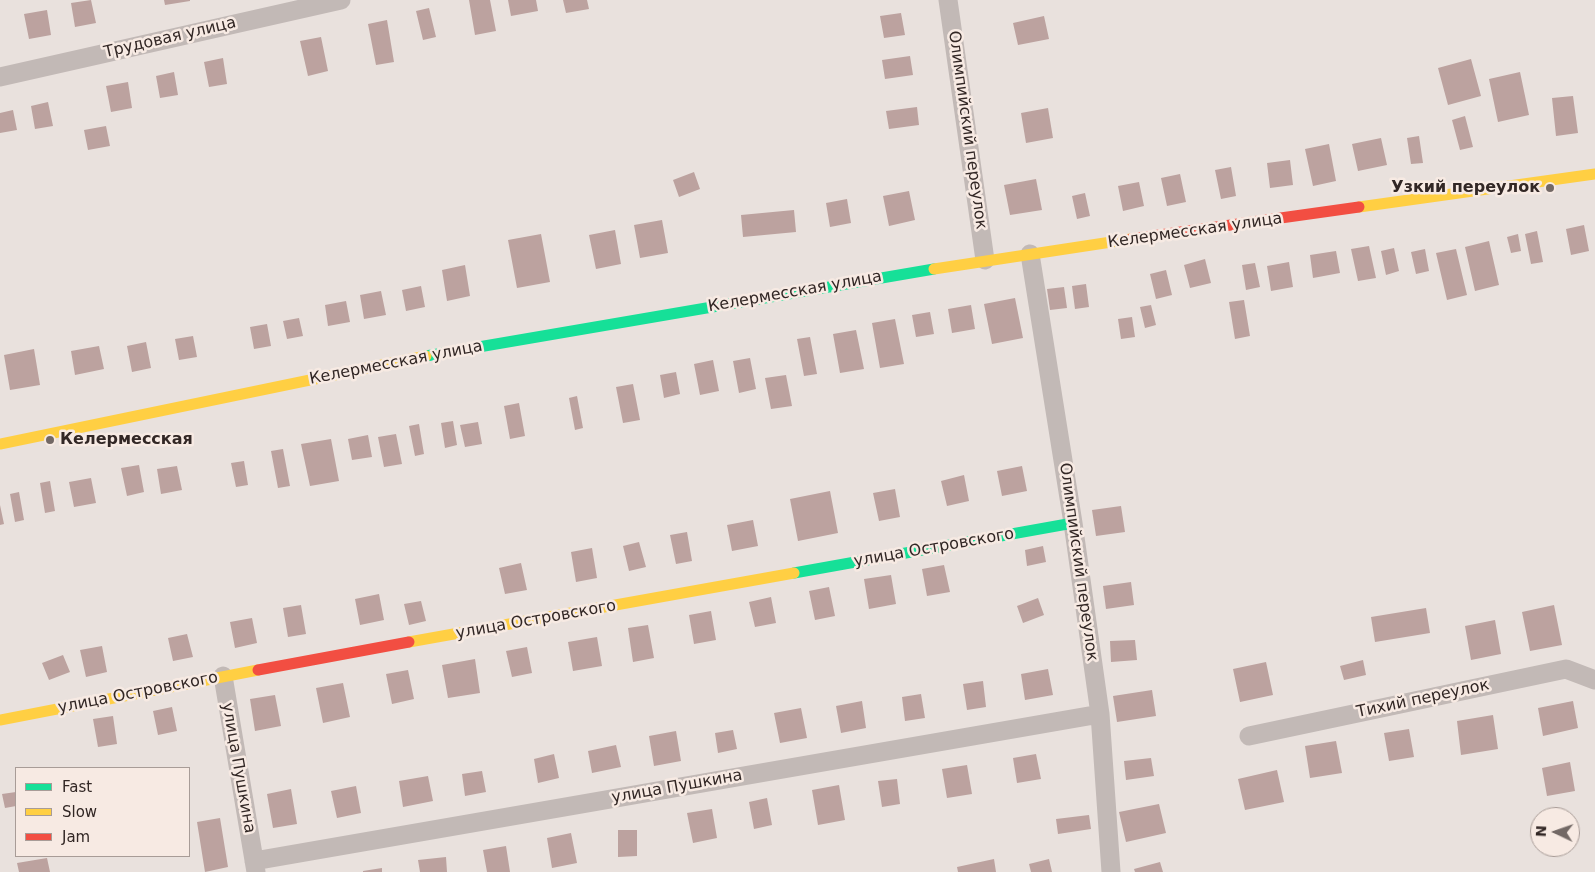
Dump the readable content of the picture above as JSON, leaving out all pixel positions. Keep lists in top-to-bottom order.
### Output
{
  "streets": {
    "street": [
      "Трудовая улица",
      "Олимпийский переулок",
      "Келермесская улица",
      "улица Островского",
      "Тихий переулок",
      "улица Пушкина"
    ]
  },
  "crossings": [
    ["Олимпийский переулок", "Келермесская улица"],
    ["Олимпийский переулок", "улица Островского"],
    ["Олимпийский переулок", "улица Пушкина"],
    ["улица Островского", "улица Пушкина"]
  ],
  "places": ["Узкий переулок", "Келермесская"],
  "legend": ["Fast", "Slow", "Jam"],
  "north": "left"
}
